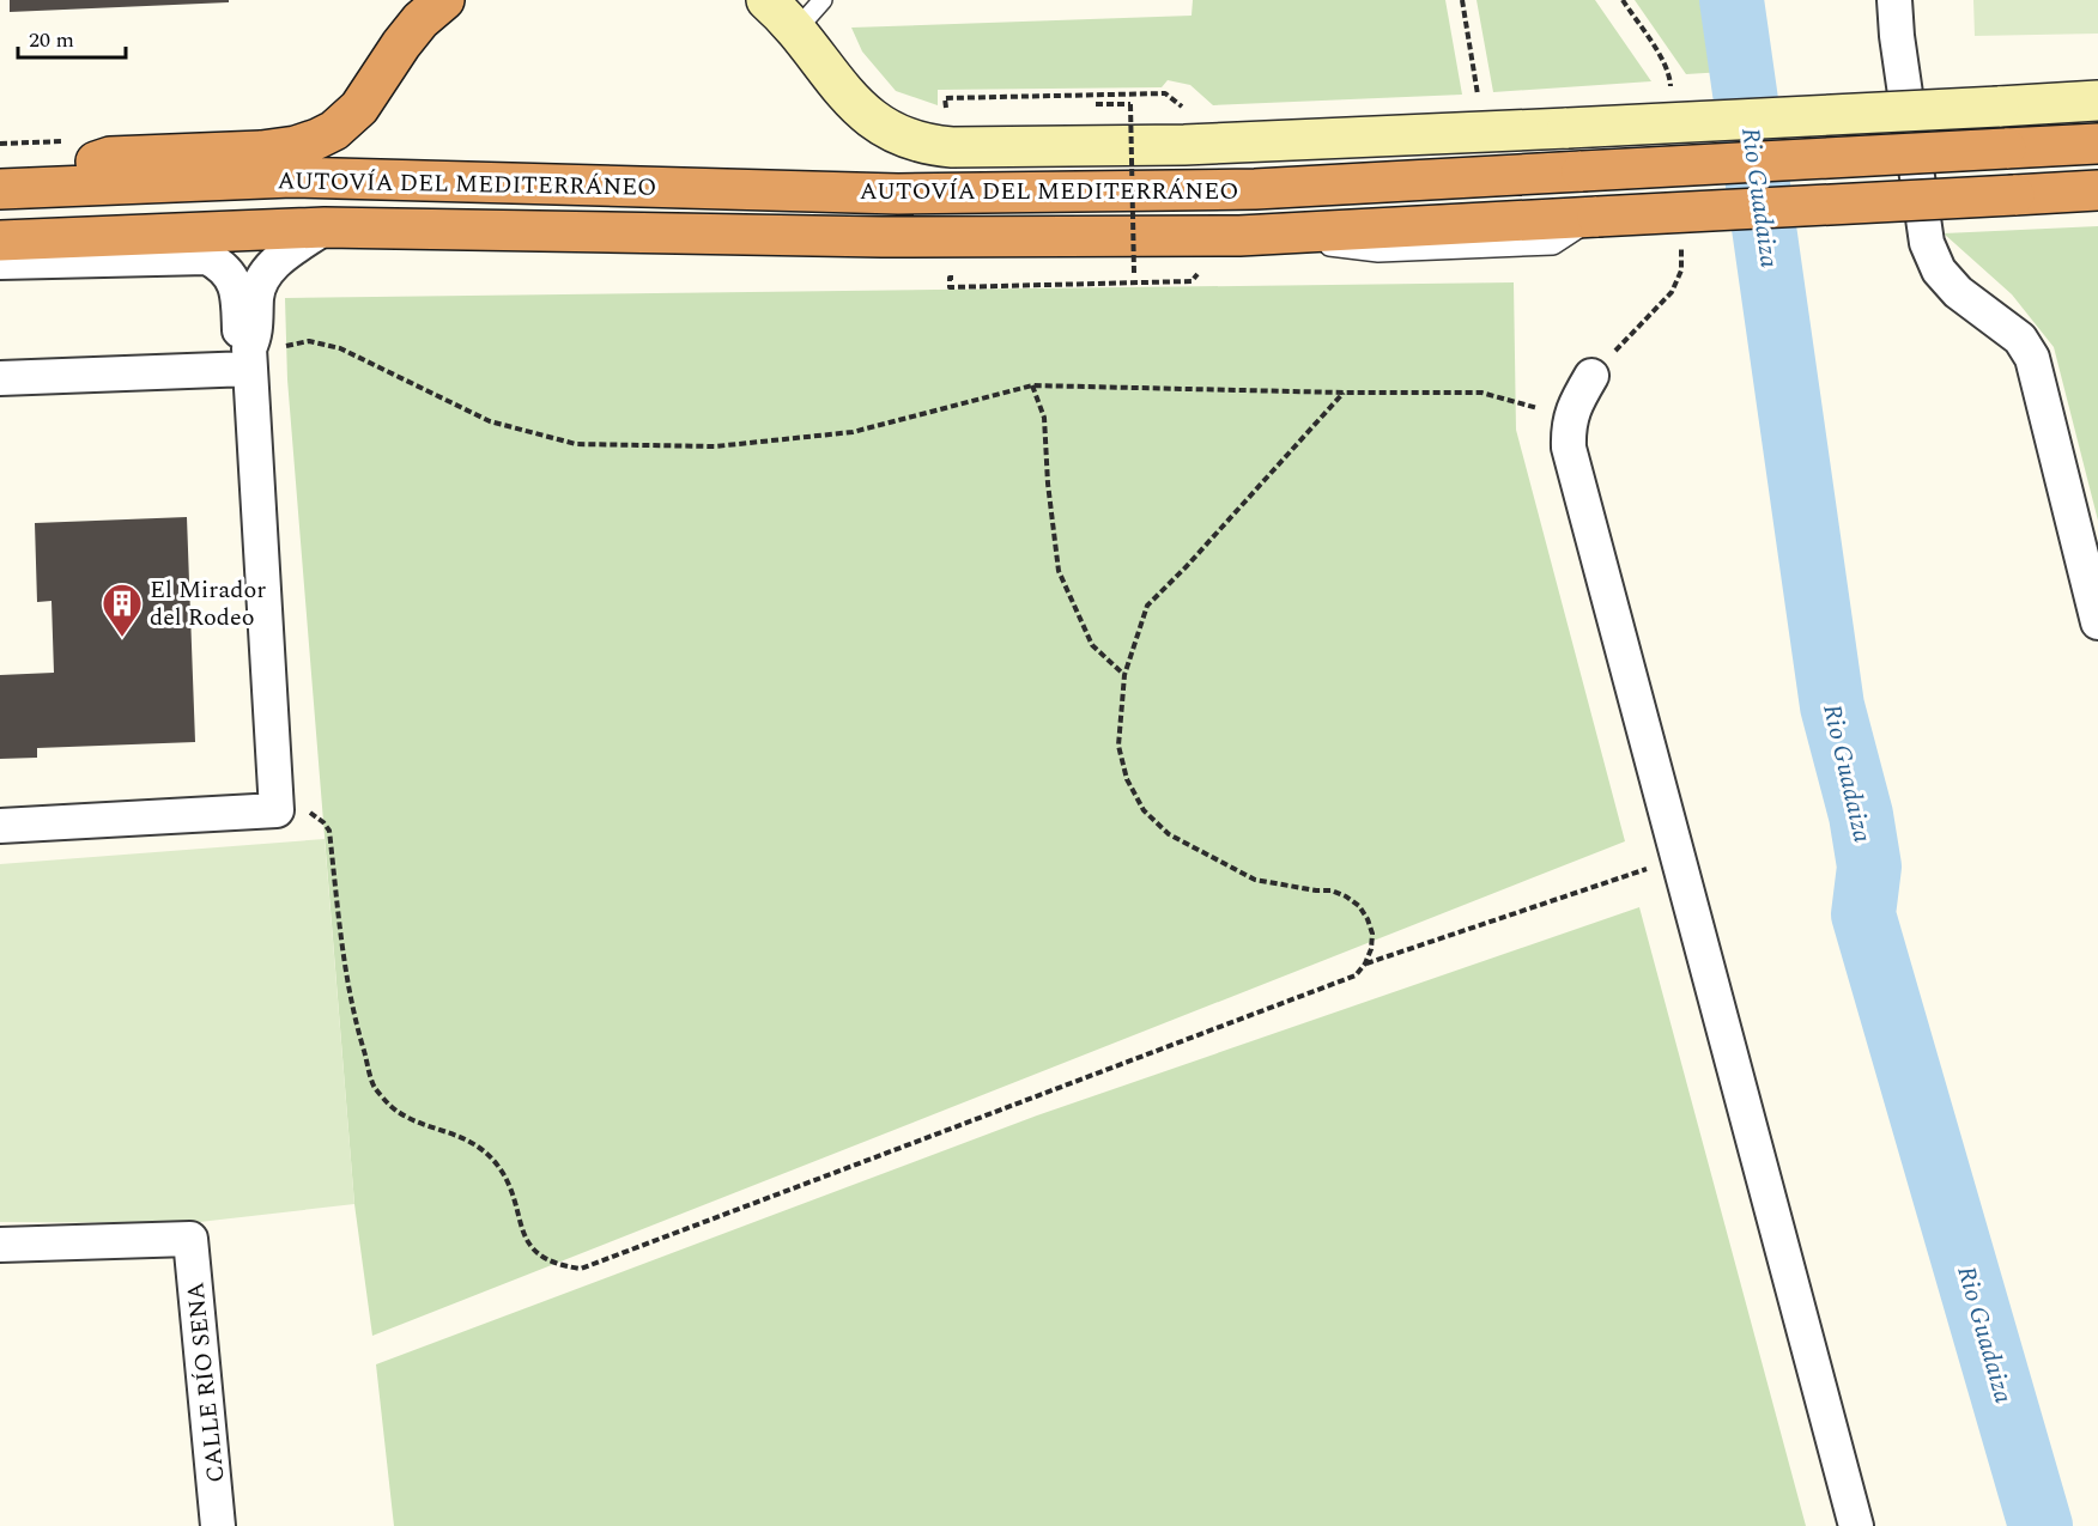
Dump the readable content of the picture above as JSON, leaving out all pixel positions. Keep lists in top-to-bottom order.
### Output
{
  "streets": {
    "highway": ["AUTOVÍA DEL MEDITERRÁNEO"],
    "street": ["CALLE RÍO SENA"]
  },
  "water": ["Rio Guadaiza"],
  "places": {
    "building": ["El Mirador del Rodeo"]
  },
  "scale_bar": "20 m"
}
